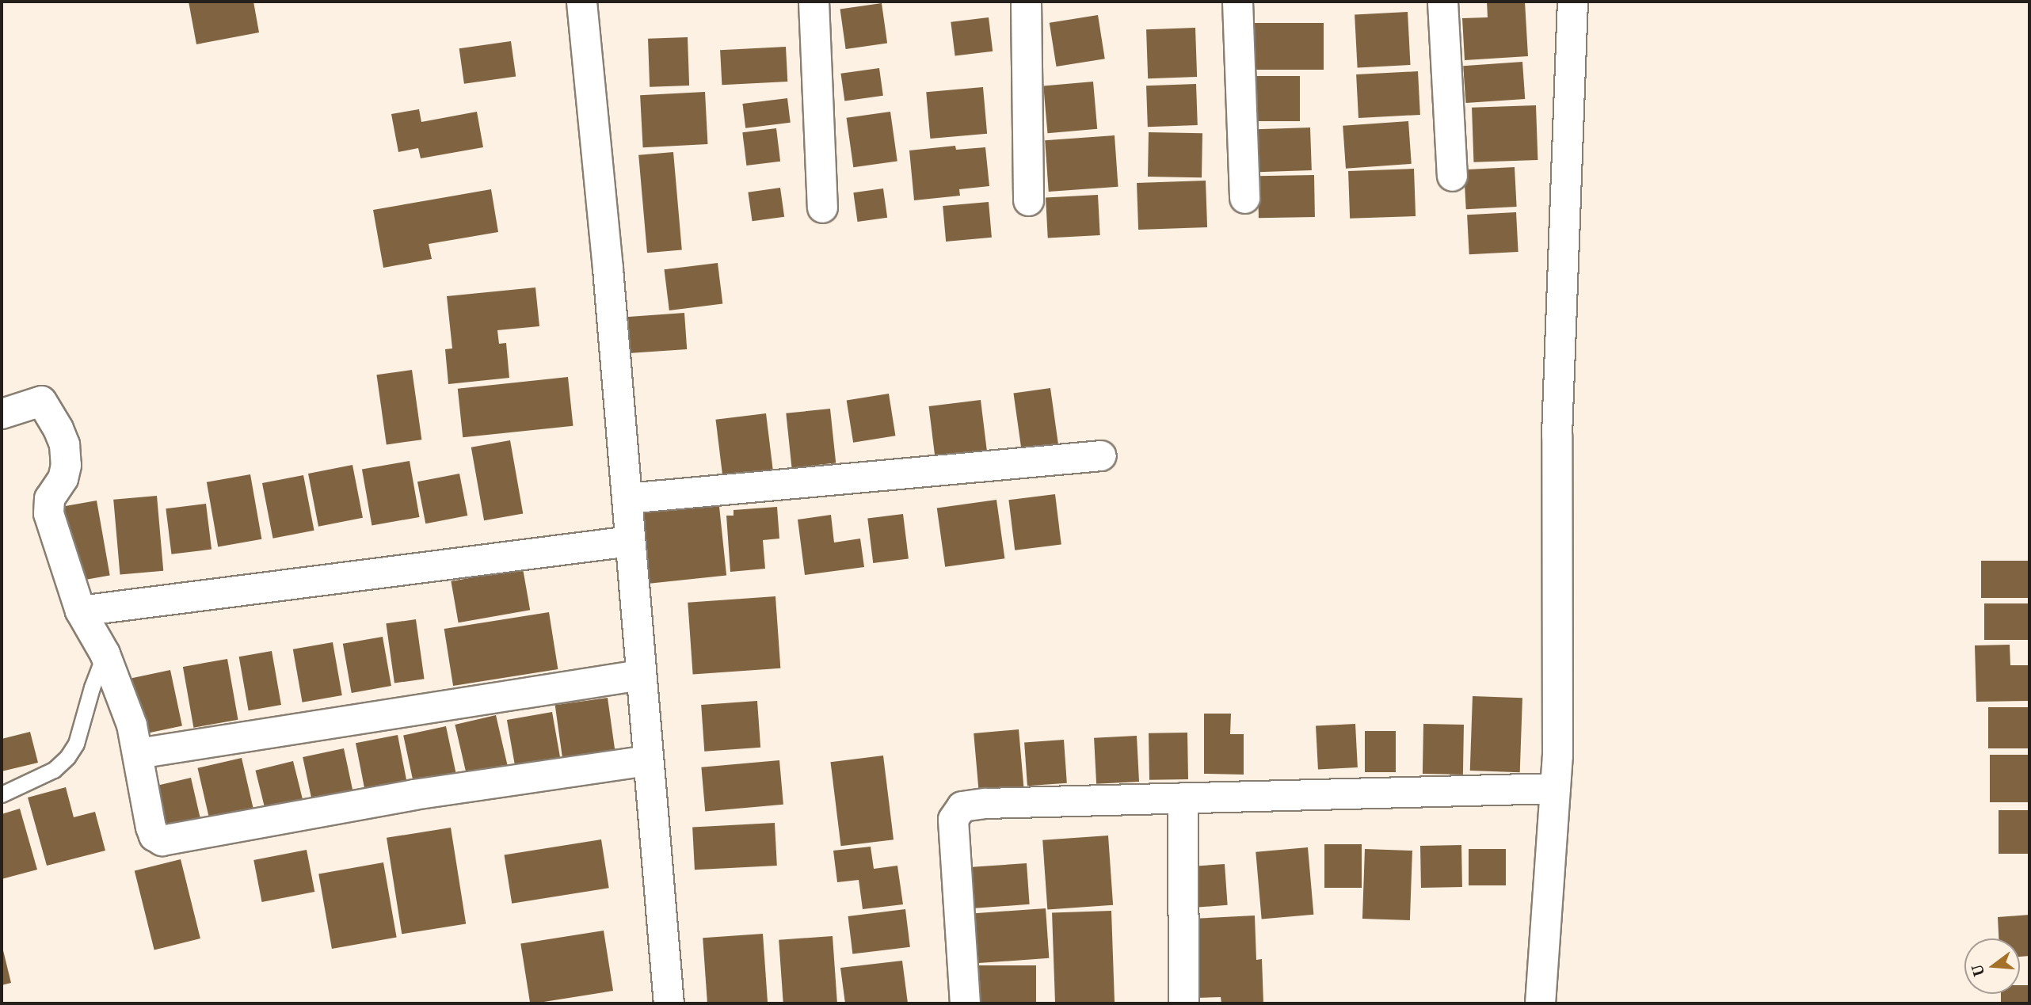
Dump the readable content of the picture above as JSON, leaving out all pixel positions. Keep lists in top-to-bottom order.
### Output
{
  "north": "left"
}
